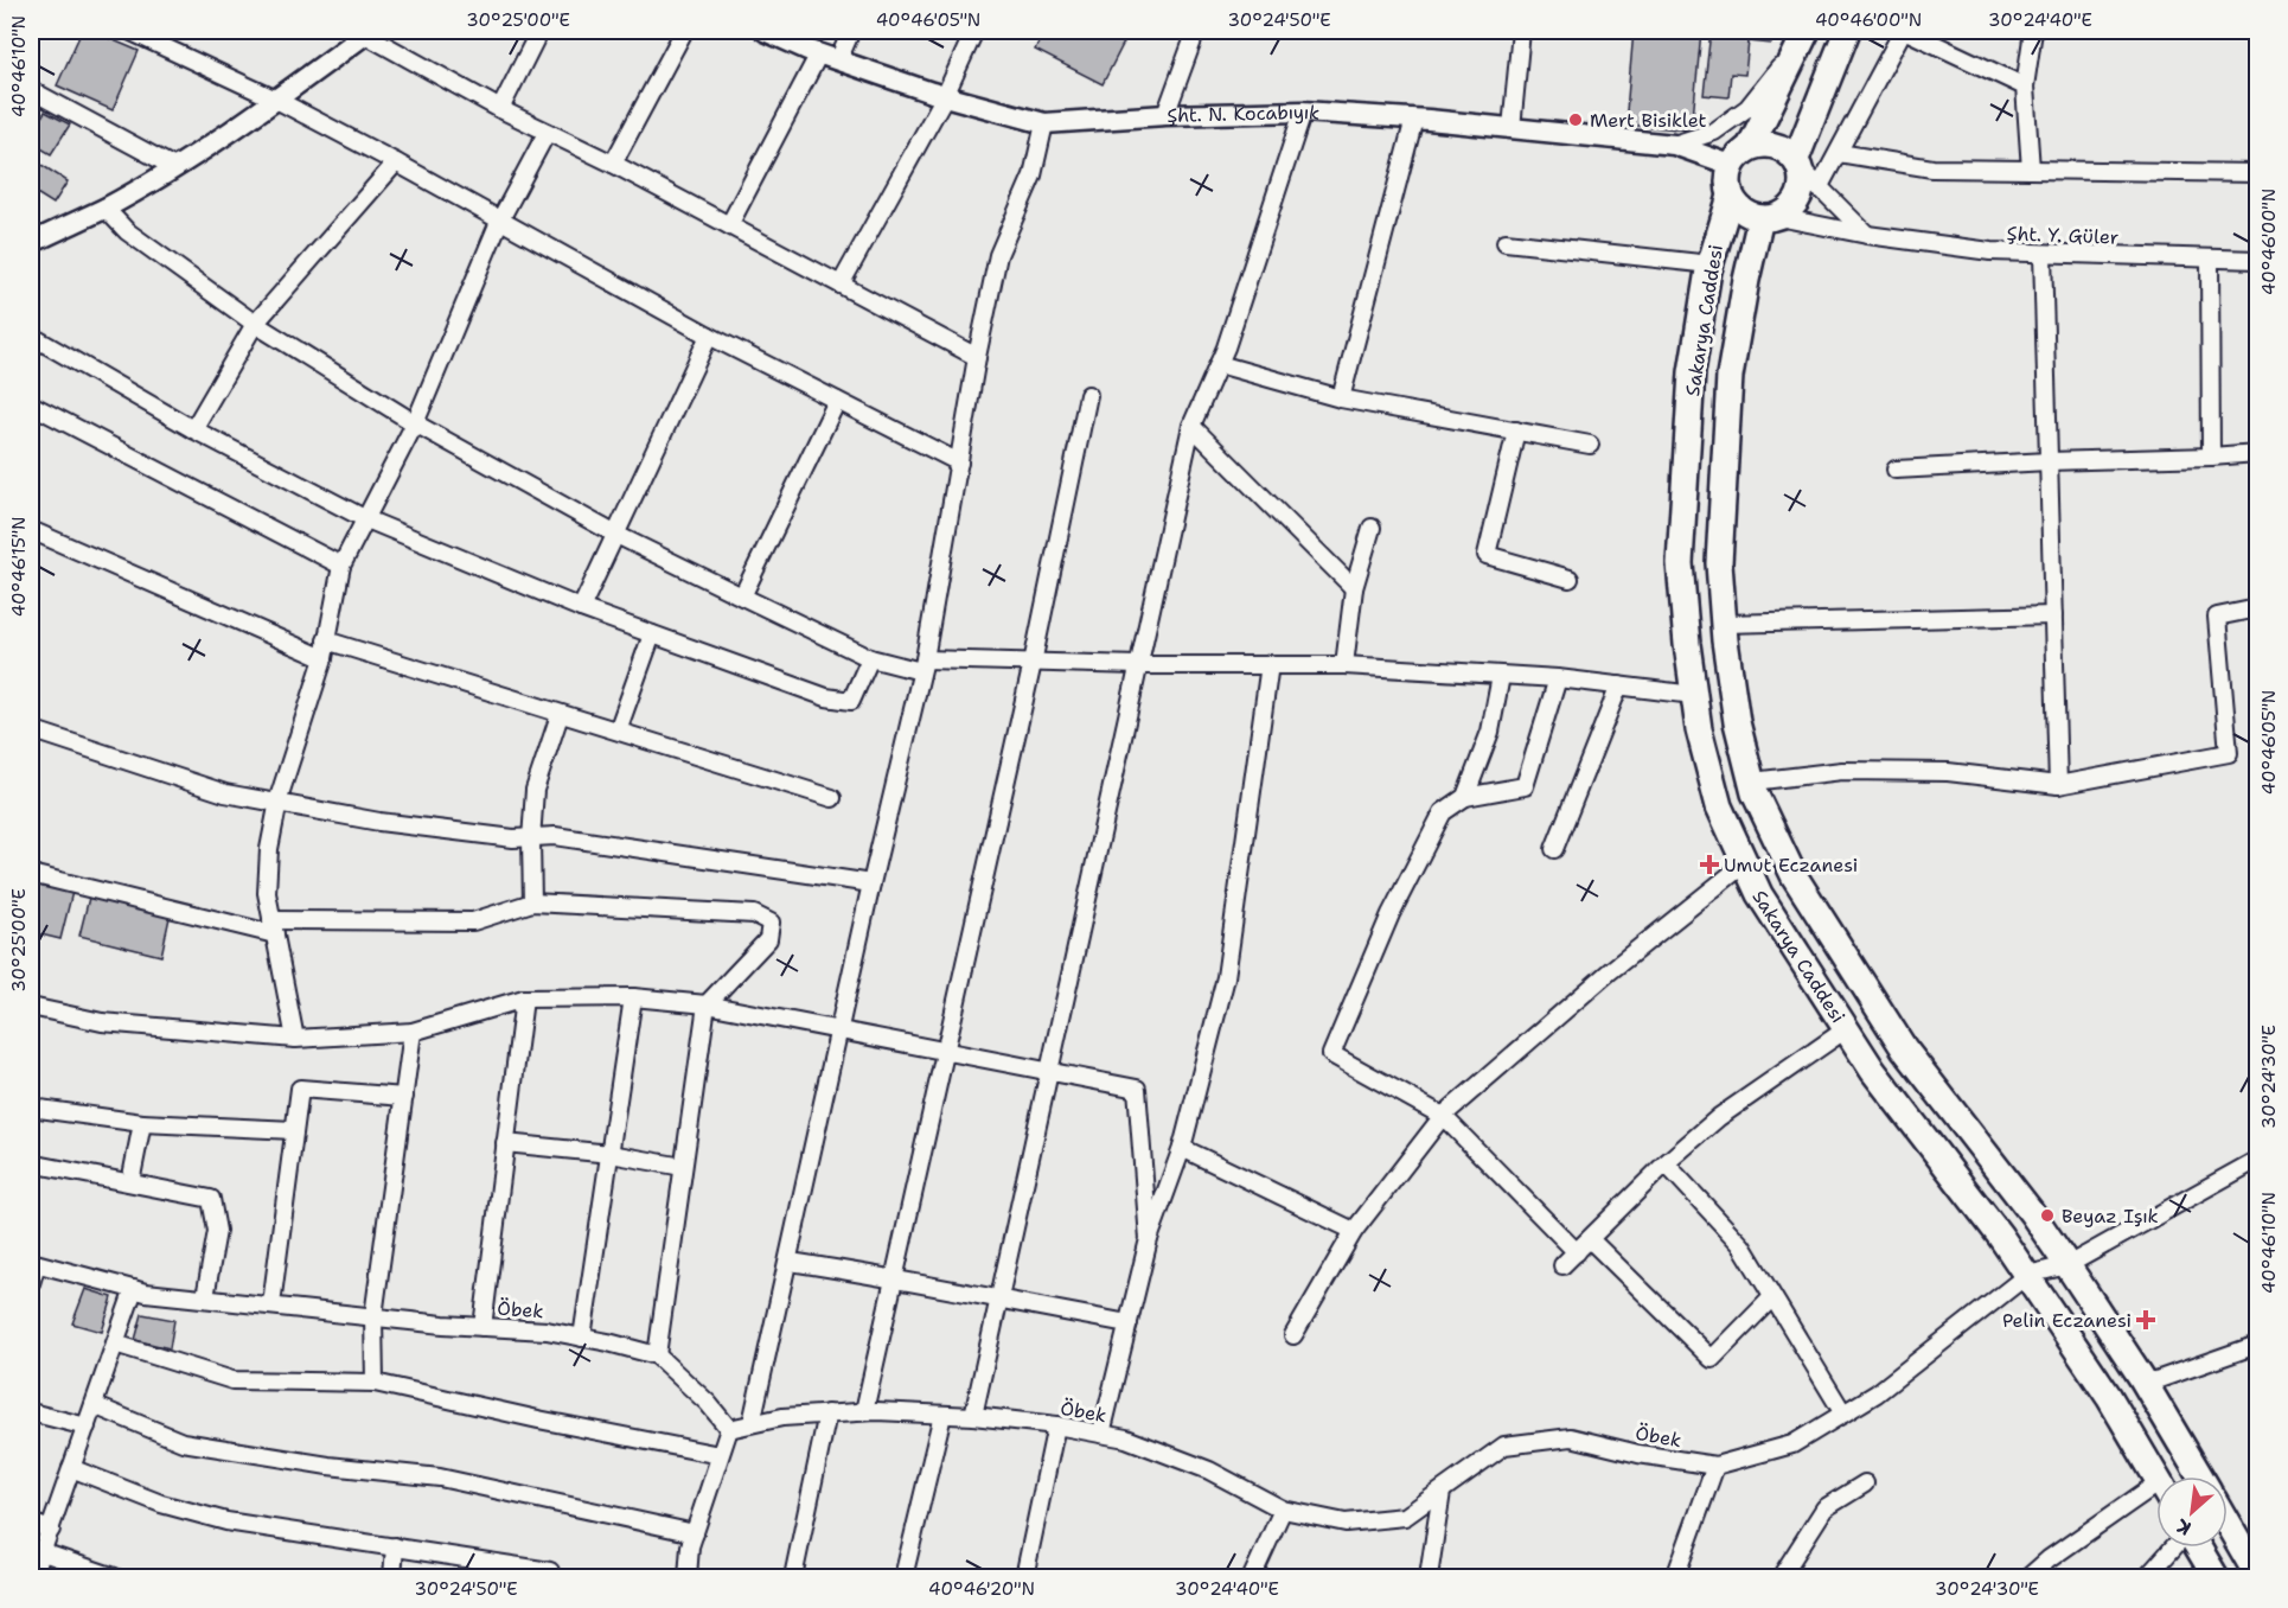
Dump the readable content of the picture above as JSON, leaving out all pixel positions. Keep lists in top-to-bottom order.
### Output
{
  "streets": {
    "main road": ["Sakarya Caddesi"],
    "street": ["Şht. N. Kocabıyık", "Şht. Y. Güler", "Öbek"]
  },
  "crossings": [
    ["Şht. N. Kocabıyık", "Şht. Y. Güler"],
    ["Şht. N. Kocabıyık", "Sakarya Caddesi"],
    ["Şht. Y. Güler", "Sakarya Caddesi"],
    ["Sakarya Caddesi", "Öbek"]
  ],
  "places": {
    "other": ["Mert Bisiklet", "Beyaz Işık"],
    "health": ["Umut Eczanesi", "Pelin Eczanesi"]
  },
  "north": "bottom left",
  "coordinates": [
    "30°25'00\"E",
    "40°46'05\"N",
    "30°24'50\"E",
    "40°46'00\"N",
    "30°24'40\"E",
    "40°46'10\"N",
    "40°46'15\"N",
    "30°24'30\"E",
    "40°46'20\"N"
  ]
}
